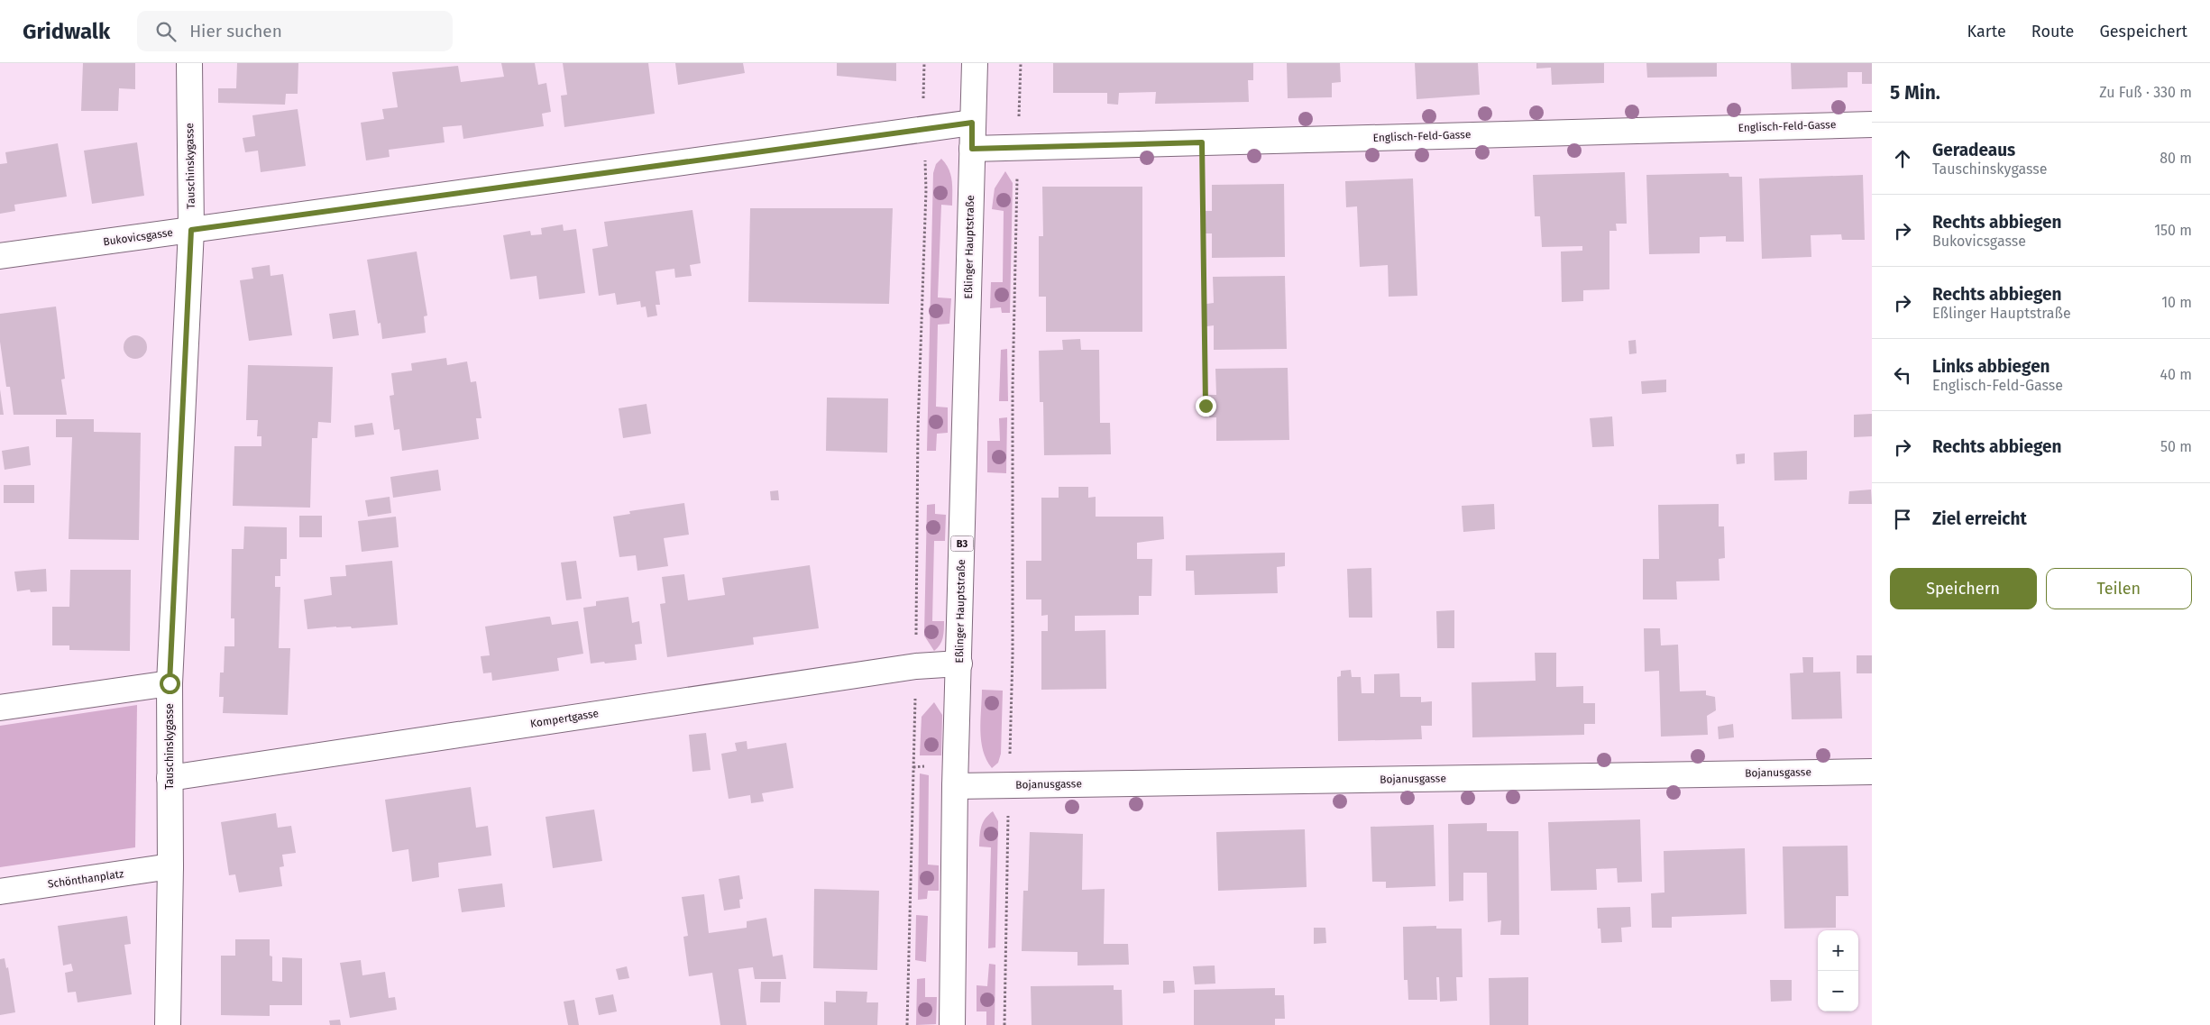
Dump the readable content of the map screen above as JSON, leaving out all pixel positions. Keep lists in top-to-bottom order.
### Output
{
  "streets": {
    "street": [
      "Englisch-Feld-Gasse",
      "Tauschinskygasse",
      "Bukovicsgasse",
      "Eßlinger Hauptstraße",
      "B3",
      "Kompertgasse",
      "Bojanusgasse",
      "Schönthanplatz"
    ]
  },
  "crossings": [
    ["Englisch-Feld-Gasse", "Eßlinger Hauptstraße"],
    ["Tauschinskygasse", "Bukovicsgasse"],
    ["Tauschinskygasse", "Kompertgasse"],
    ["Tauschinskygasse", "Schönthanplatz"],
    ["Bukovicsgasse", "Eßlinger Hauptstraße"],
    ["Eßlinger Hauptstraße", "Kompertgasse"],
    ["Eßlinger Hauptstraße", "Bojanusgasse"]
  ],
  "page": {
    "header": "Gridwalk",
    "search": "Hier suchen",
    "nav": ["Karte", "Route", "Gespeichert"],
    "heading": ["5 Min.", "Zu Fuß · 330 m"],
    "list": [
      ["Geradeaus", "Tauschinskygasse", "80 m"],
      ["Rechts abbiegen", "Bukovicsgasse", "150 m"],
      ["Rechts abbiegen", "Eßlinger Hauptstraße", "10 m"],
      ["Links abbiegen", "Englisch-Feld-Gasse", "40 m"],
      ["Rechts abbiegen", "50 m"],
      "Ziel erreicht"
    ],
    "buttons": ["Speichern", "Teilen"],
    "map_buttons": ["+", "−"]
  }
}
